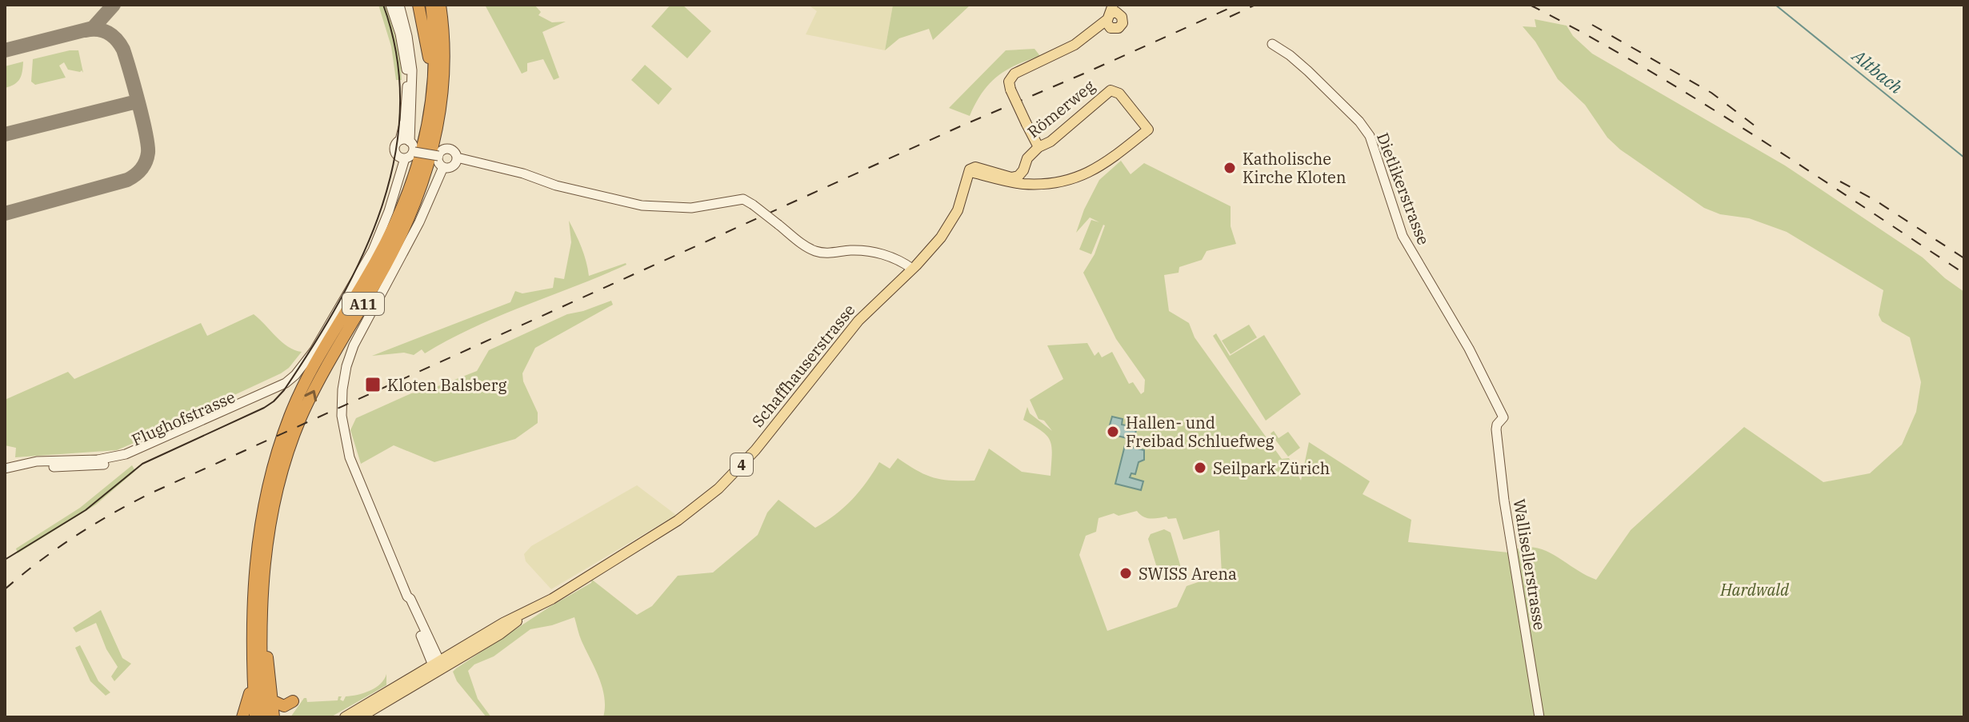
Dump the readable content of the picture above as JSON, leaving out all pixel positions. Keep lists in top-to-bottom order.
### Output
{
  "streets": {
    "highway": ["A11"],
    "main road": [
      "Römerweg",
      "Dietlikerstrasse",
      "Schaffhauserstrasse",
      "Flughofstrasse",
      "4",
      "Wallisellerstrasse"
    ]
  },
  "crossings": [
    ["Römerweg", "Schaffhauserstrasse"],
    ["Dietlikerstrasse", "Wallisellerstrasse"]
  ],
  "water": ["Altbach"],
  "parks": ["Hardwald"],
  "places": {
    "other": [
      "Katholische Kirche Kloten",
      "Hallen- und Freibad Schluefweg",
      "Seilpark Zürich",
      "SWISS Arena"
    ],
    "transit": ["Kloten Balsberg"]
  }
}
